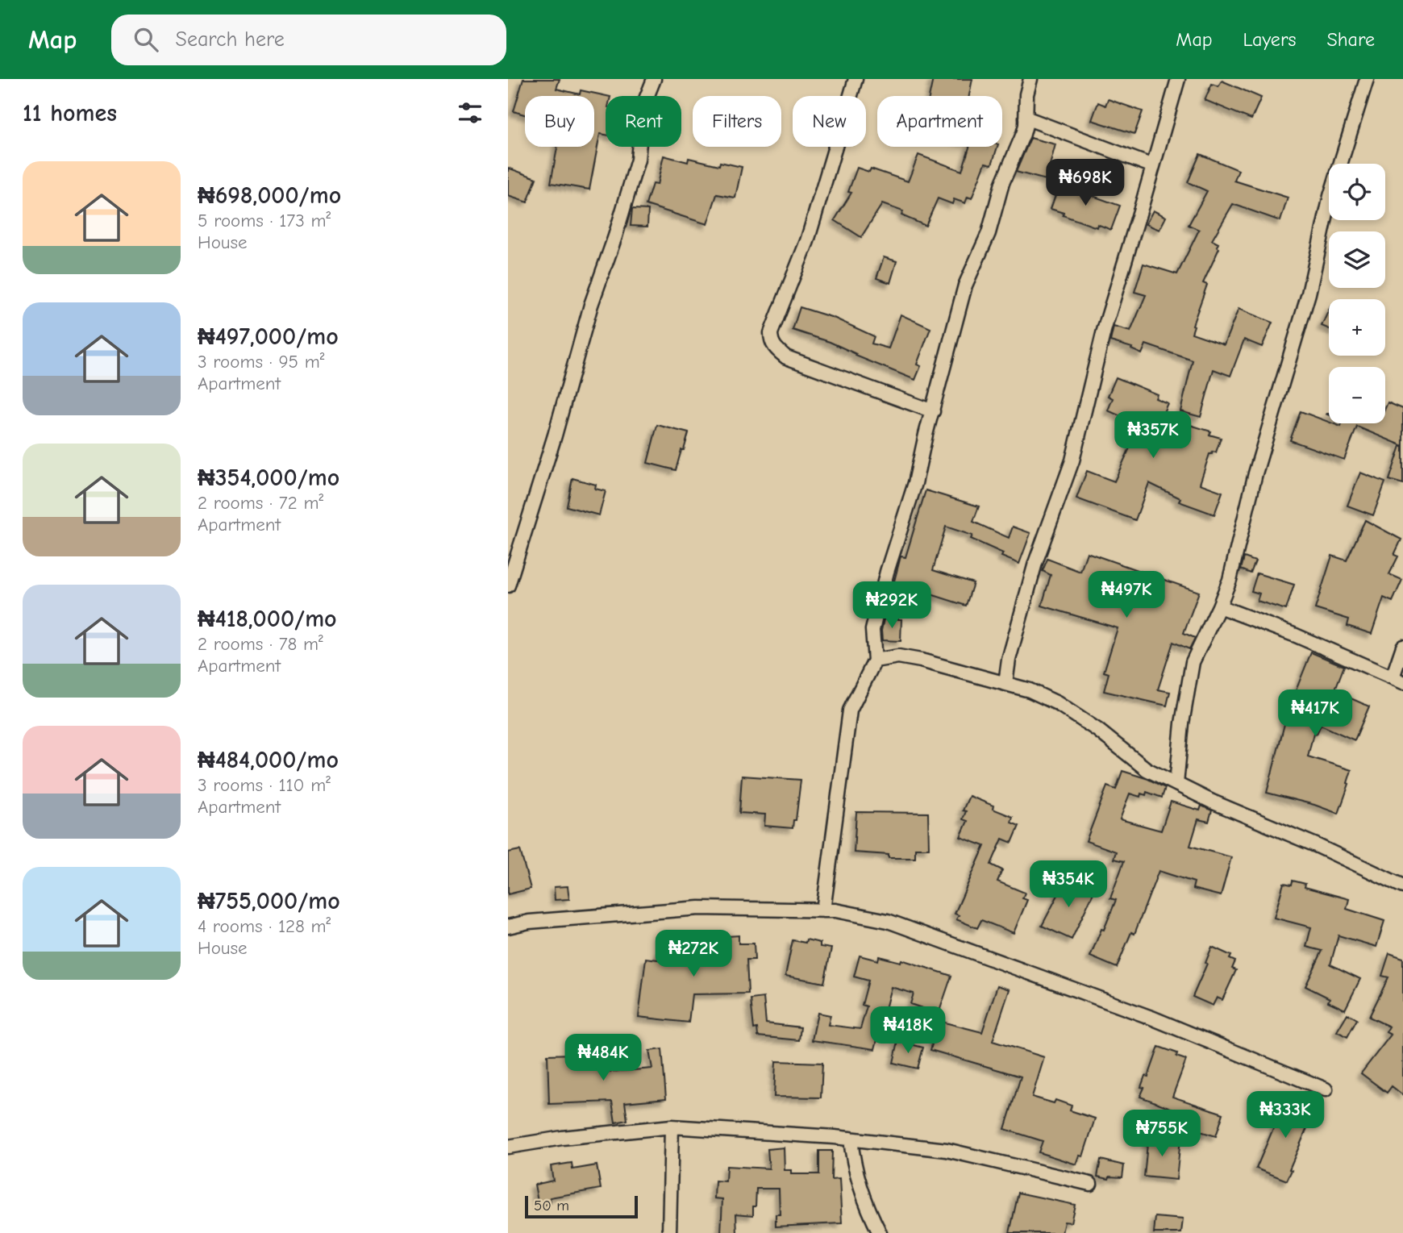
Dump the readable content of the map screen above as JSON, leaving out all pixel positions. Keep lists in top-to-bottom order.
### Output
{
  "scale_bar": "50 m",
  "page": {
    "header": "Map",
    "search": "Search here",
    "nav": ["Map", "Layers", "Share"],
    "heading": "11 homes",
    "chip": [
      "Buy",
      "Rent",
      "Filters",
      "New",
      "Apartment"
    ],
    "list": [
      {
        "name": "₦698,000/mo",
        "note": "5 rooms · 173 m² · House"
      },
      {
        "name": "₦497,000/mo",
        "note": "3 rooms · 95 m² · Apartment"
      },
      {
        "name": "₦354,000/mo",
        "note": "2 rooms · 72 m² · Apartment"
      },
      {
        "name": "₦418,000/mo",
        "note": "2 rooms · 78 m² · Apartment"
      },
      {
        "name": "₦484,000/mo",
        "note": "3 rooms · 110 m² · Apartment"
      },
      {
        "name": "₦755,000/mo",
        "note": "4 rooms · 128 m² · House"
      }
    ],
    "price": [
      "₦698K",
      "₦357K",
      "₦497K",
      "₦292K",
      "₦417K",
      "₦354K",
      "₦272K",
      "₦418K",
      "₦484K",
      "₦333K",
      "₦755K"
    ],
    "map_buttons": ["+", "−"],
    "scale": "50 m"
  }
}
